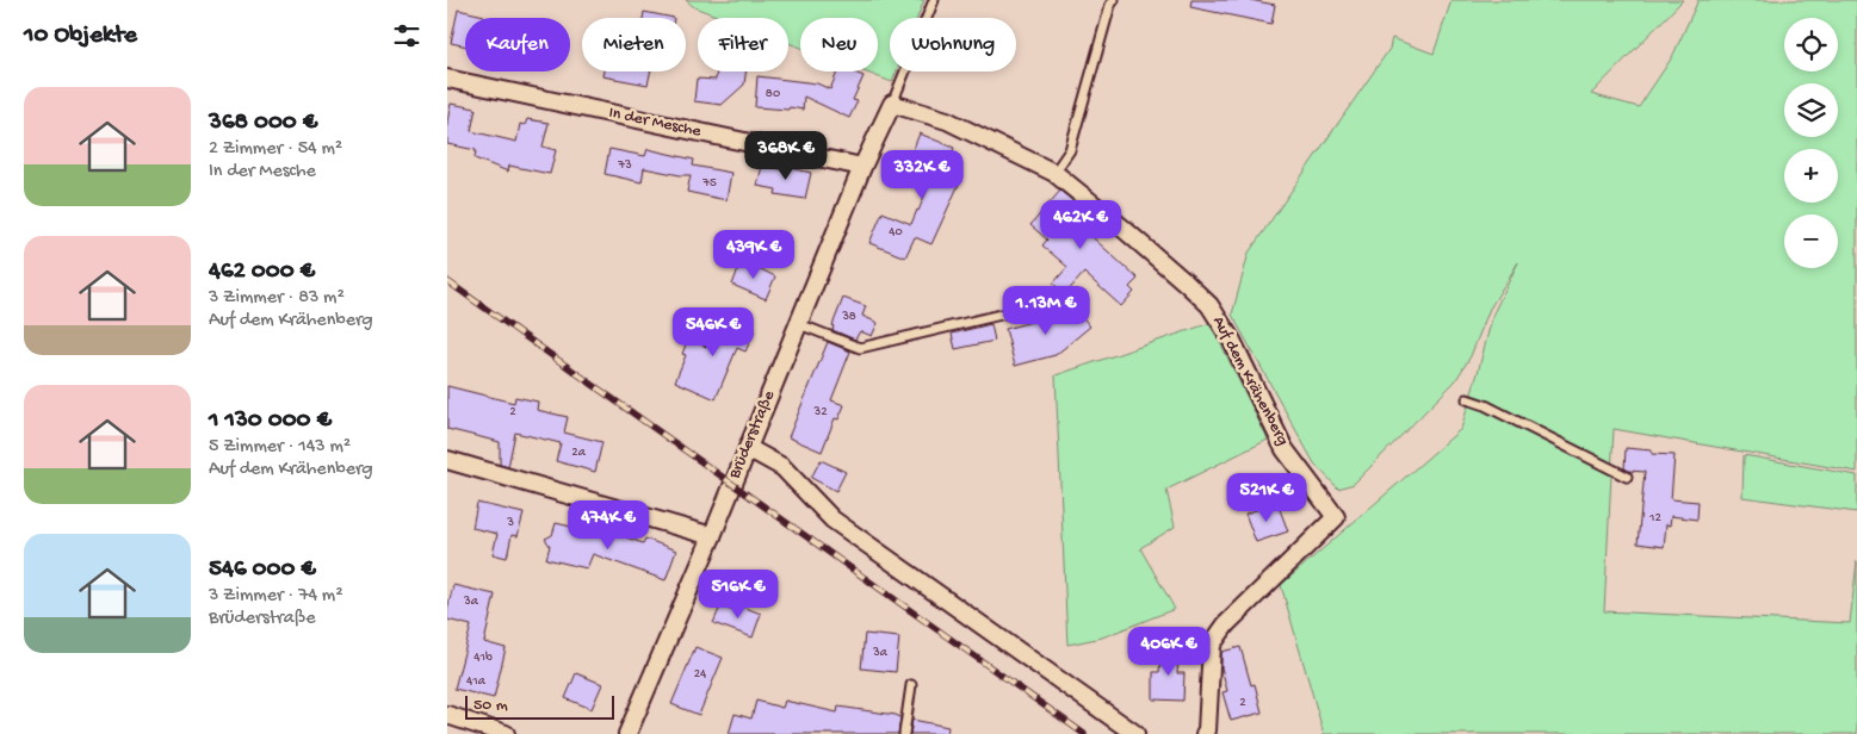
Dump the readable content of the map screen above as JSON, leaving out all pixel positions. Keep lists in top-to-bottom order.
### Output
{
  "streets": {
    "street": ["In der Mesche", "Auf dem Krähenberg", "Brüderstraße"]
  },
  "crossings": [
    ["In der Mesche", "Brüderstraße"],
    ["Auf dem Krähenberg", "Brüderstraße"]
  ],
  "house_numbers": [
    "80",
    "73",
    "75",
    "40",
    "38",
    "2",
    "32",
    "2a",
    "12",
    "3",
    "3a",
    "3a",
    "41b",
    "24",
    "41a",
    "2"
  ],
  "scale_bar": "50 m",
  "page": {
    "heading": "10 Objekte",
    "map_buttons": ["+", "−"],
    "chip": [
      "Kaufen",
      "Mieten",
      "Filter",
      "Neu",
      "Wohnung"
    ],
    "list": [
      {
        "name": "368 000 €",
        "note": "2 Zimmer · 54 m² · In der Mesche"
      },
      {
        "name": "462 000 €",
        "note": "3 Zimmer · 83 m² · Auf dem Krähenberg"
      },
      {
        "name": "1 130 000 €",
        "note": "5 Zimmer · 143 m² · Auf dem Krähenberg"
      },
      {
        "name": "546 000 €",
        "note": "3 Zimmer · 74 m² · Brüderstraße"
      }
    ],
    "price": [
      "368K €",
      "332K €",
      "462K €",
      "439K €",
      "1.13M €",
      "546K €",
      "521K €",
      "474K €",
      "516K €",
      "406K €"
    ],
    "scale": "50 m"
  }
}
